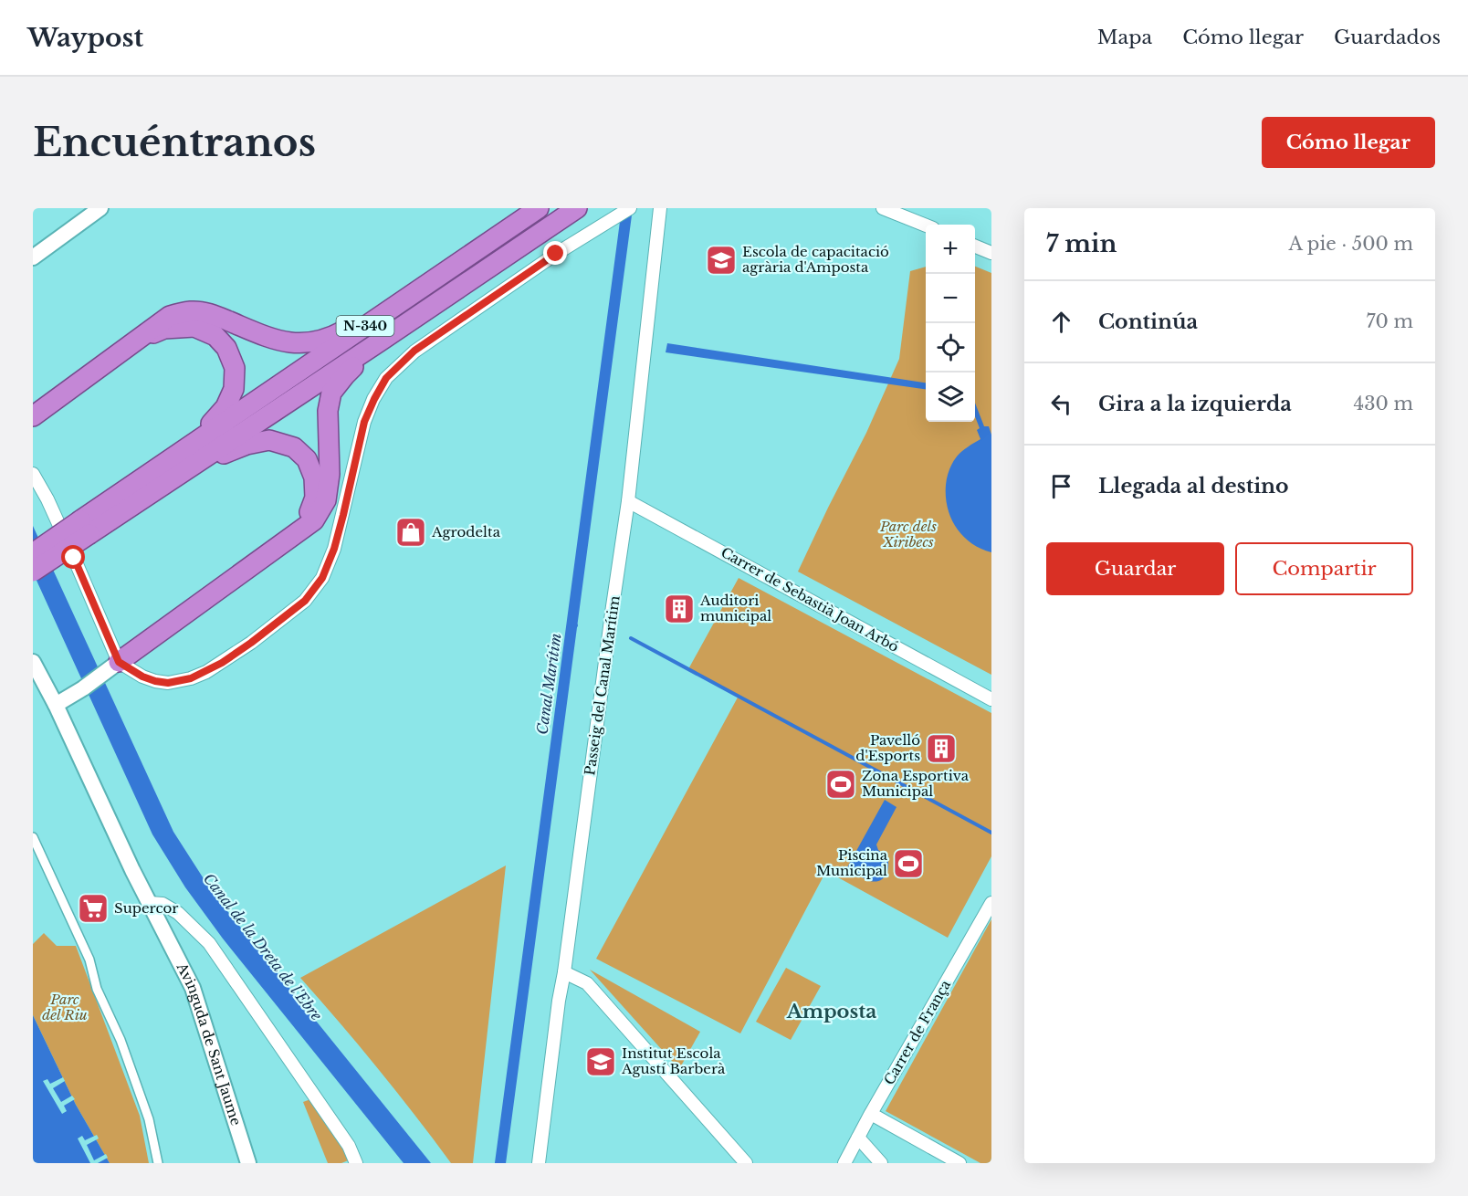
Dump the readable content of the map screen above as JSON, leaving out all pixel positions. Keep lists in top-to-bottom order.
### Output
{
  "streets": {
    "highway": ["N-340"],
    "street": [
      "Carrer de Sebastià Joan Arbó",
      "Passeig del Canal Marítim",
      "Carrer de França",
      "Avinguda de Sant Jaume"
    ]
  },
  "crossings": [
    ["Carrer de Sebastià Joan Arbó", "Passeig del Canal Marítim"]
  ],
  "districts": ["Amposta"],
  "water": ["Canal Marítim", "Canal de la Dreta de l'Ebre"],
  "parks": ["Parc dels Xiribecs", "Parc del Riu"],
  "places": {
    "school or university": ["Escola de capacitació agrària d'Amposta", "Institut Escola Agustí Barberà"],
    "shop": ["Agrodelta"],
    "building": ["Auditori municipal", "Pavelló d'Esports"],
    "sports": ["Zona Esportiva Municipal", "Piscina Municipal"],
    "supermarket": ["Supercor"]
  },
  "page": {
    "header": "Waypost",
    "nav": ["Mapa", "Cómo llegar", "Guardados"],
    "buttons": [
      "Cómo llegar",
      ["Guardar", "Compartir"]
    ],
    "title": "Encuéntranos",
    "heading": ["7 min", "A pie · 500 m"],
    "map_buttons": ["+", "−"],
    "list": [
      ["Continúa", "70 m"],
      ["Gira a la izquierda", "430 m"],
      "Llegada al destino"
    ]
  }
}
